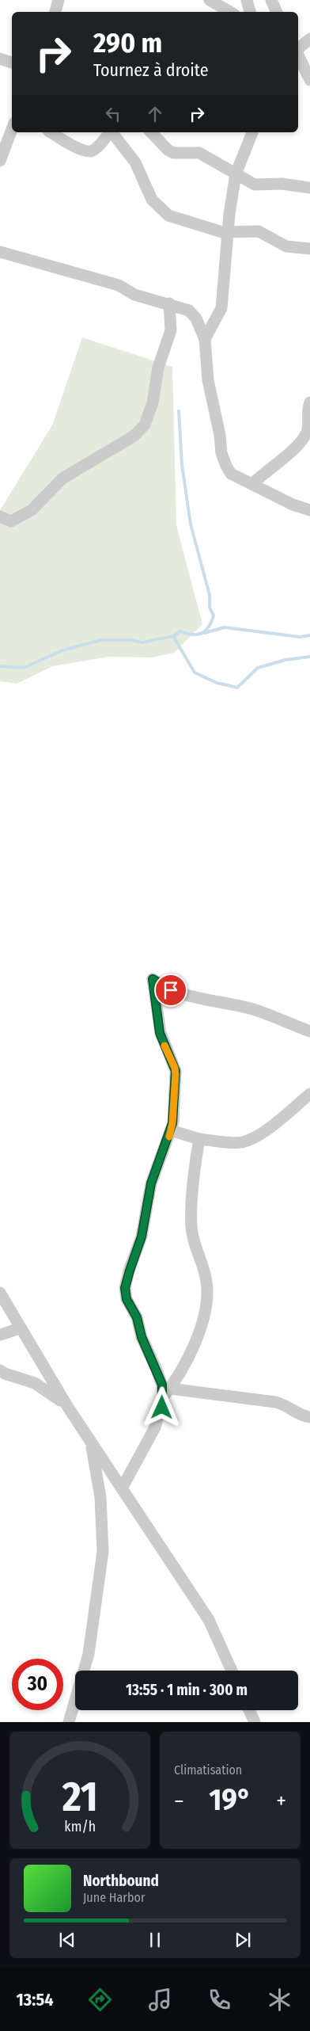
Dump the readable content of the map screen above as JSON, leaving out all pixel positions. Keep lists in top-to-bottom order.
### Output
{
  "page": {
    "turn": ["290 m", "Tournez à droite"],
    "limit": "30",
    "trip": "13:55 · 1 min · 300 m",
    "tile": "Climatisation",
    "heat": ["−", "19°", "+"],
    "song": ["Northbound", "June Harbor"],
    "tabs": "13:54",
    "gauge": ["21", "km/h"]
  }
}
